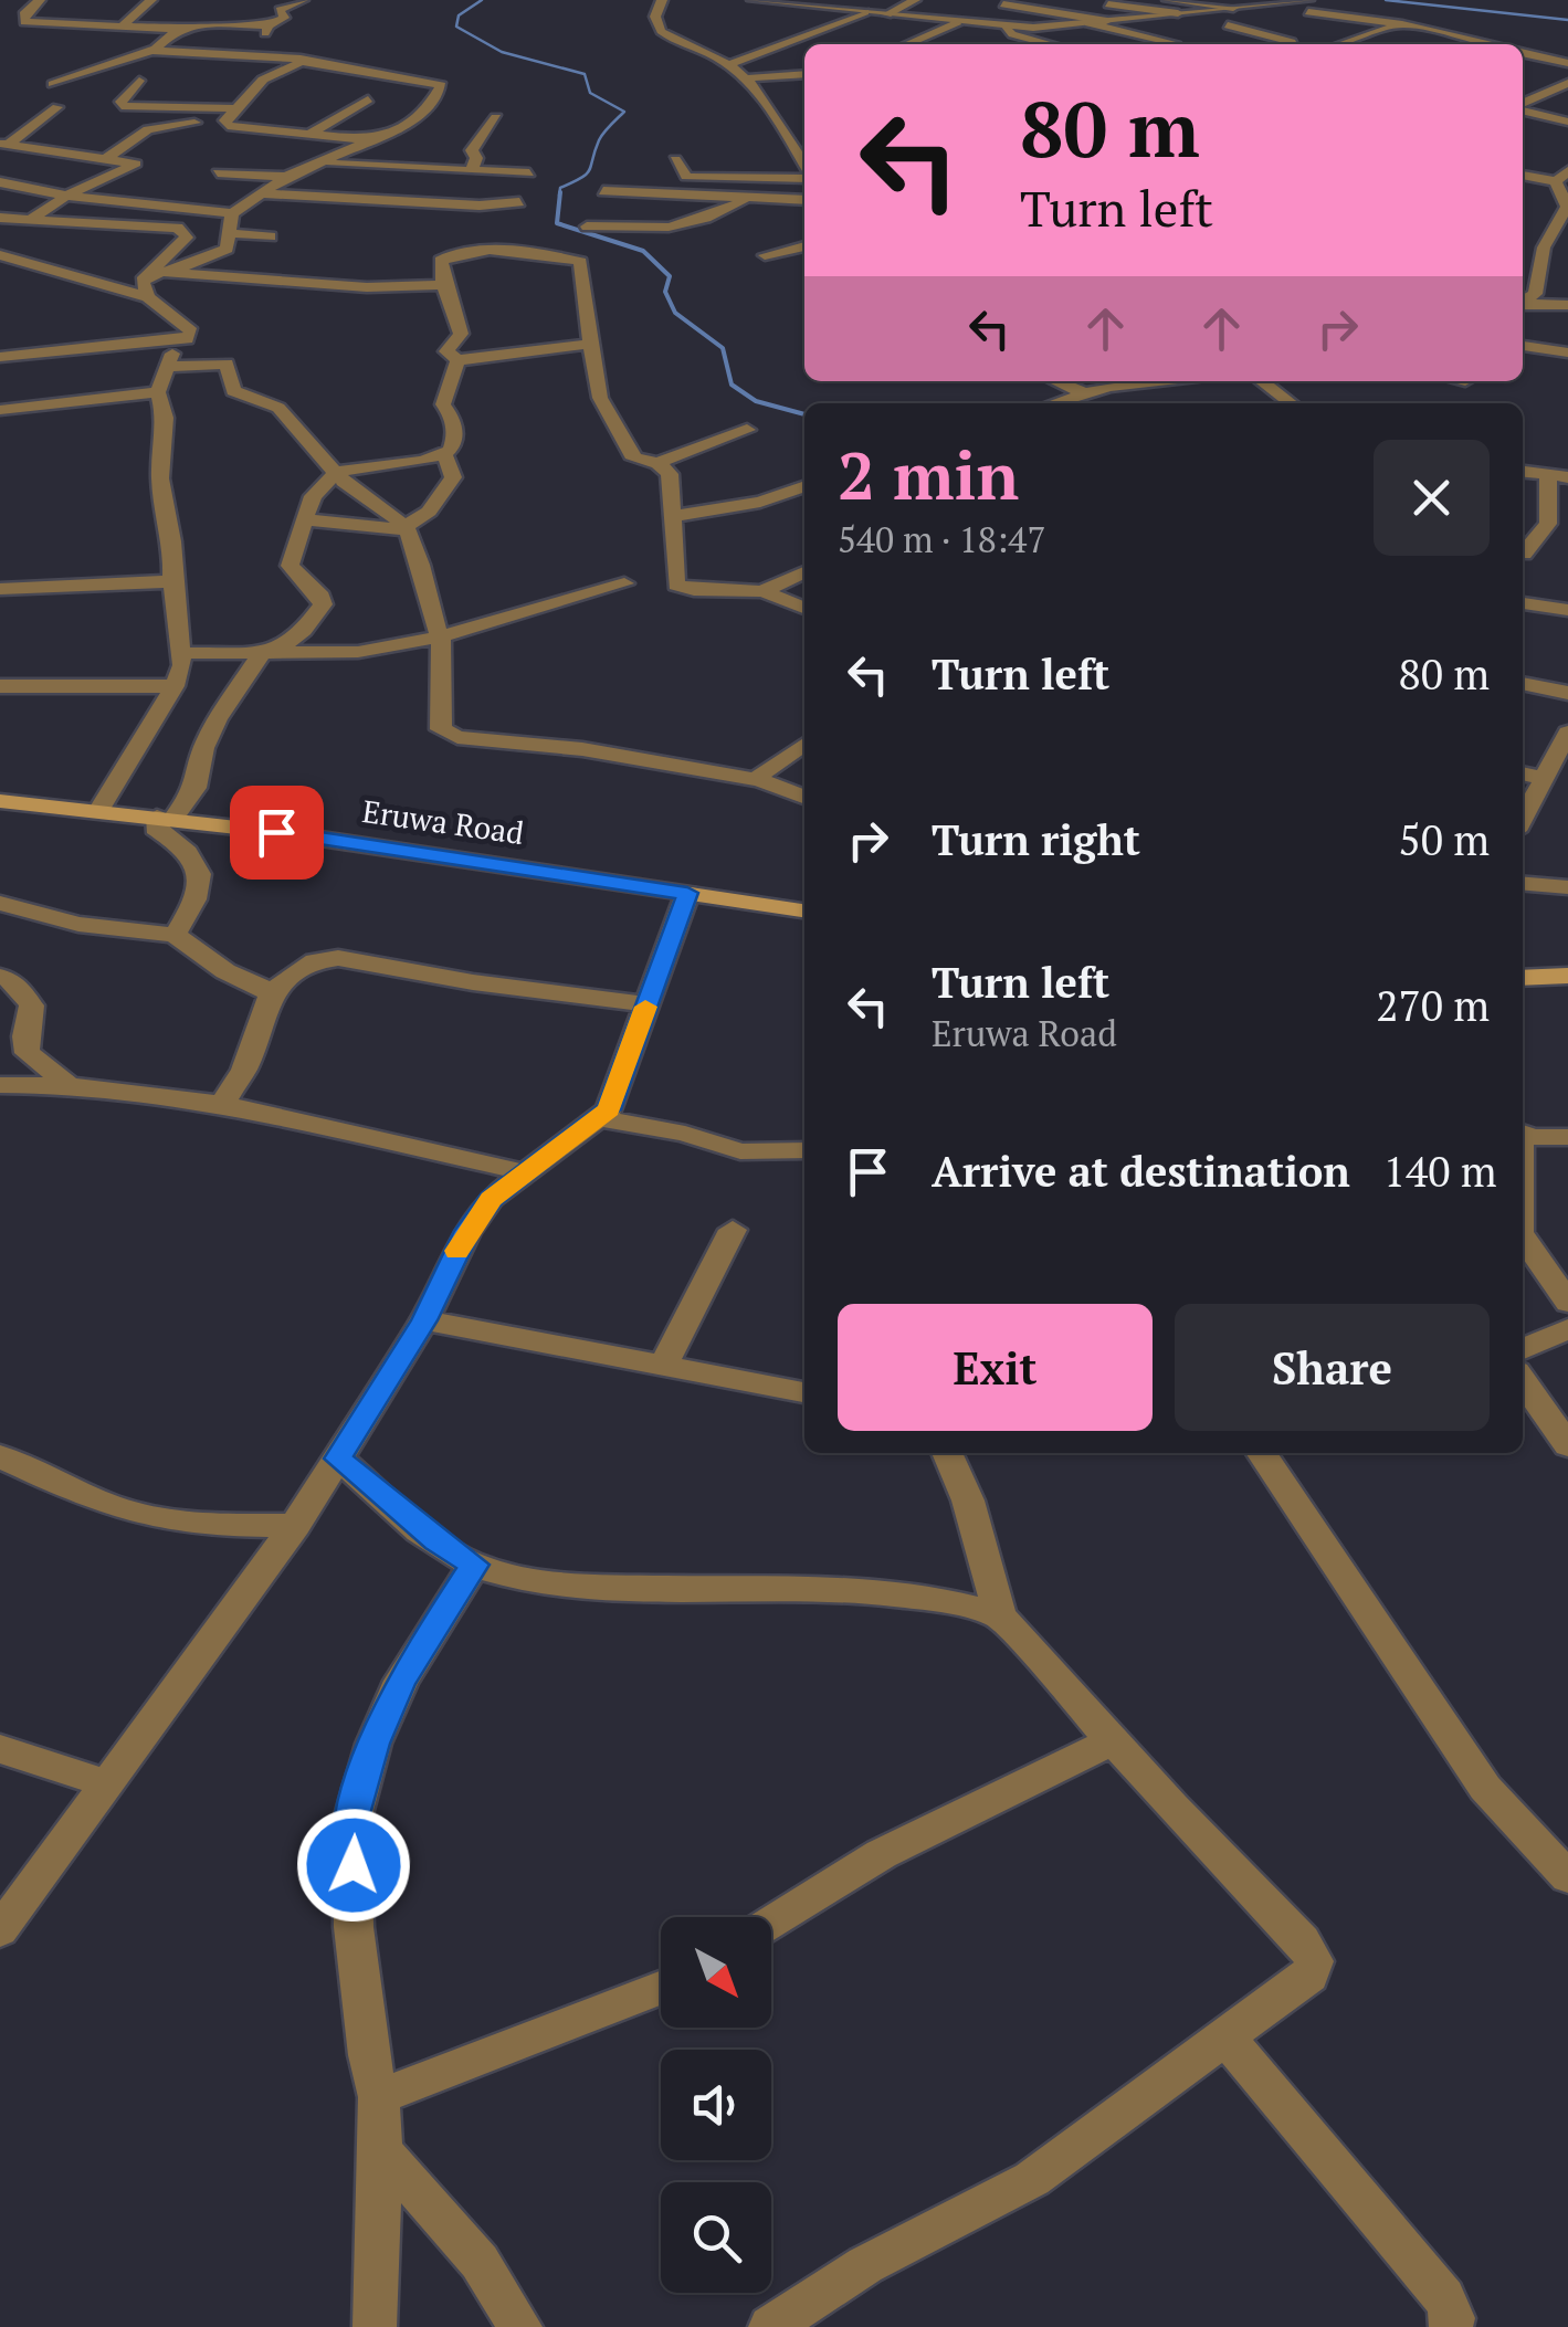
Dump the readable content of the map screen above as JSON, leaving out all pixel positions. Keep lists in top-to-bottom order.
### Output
{
  "streets": {
    "main road": ["Eruwa Road"]
  },
  "north": "bottom right",
  "page": {
    "turn": ["80 m", "Turn left"],
    "heading": ["2 min", "540 m · 18:47"],
    "list": [
      {
        "name": "Turn left",
        "value": "80 m"
      },
      {
        "name": "Turn right",
        "value": "50 m"
      },
      {
        "name": "Turn left",
        "note": "Eruwa Road",
        "value": "270 m"
      },
      {
        "name": "Arrive at destination",
        "value": "140 m"
      }
    ],
    "buttons": ["Exit", "Share"]
  }
}
